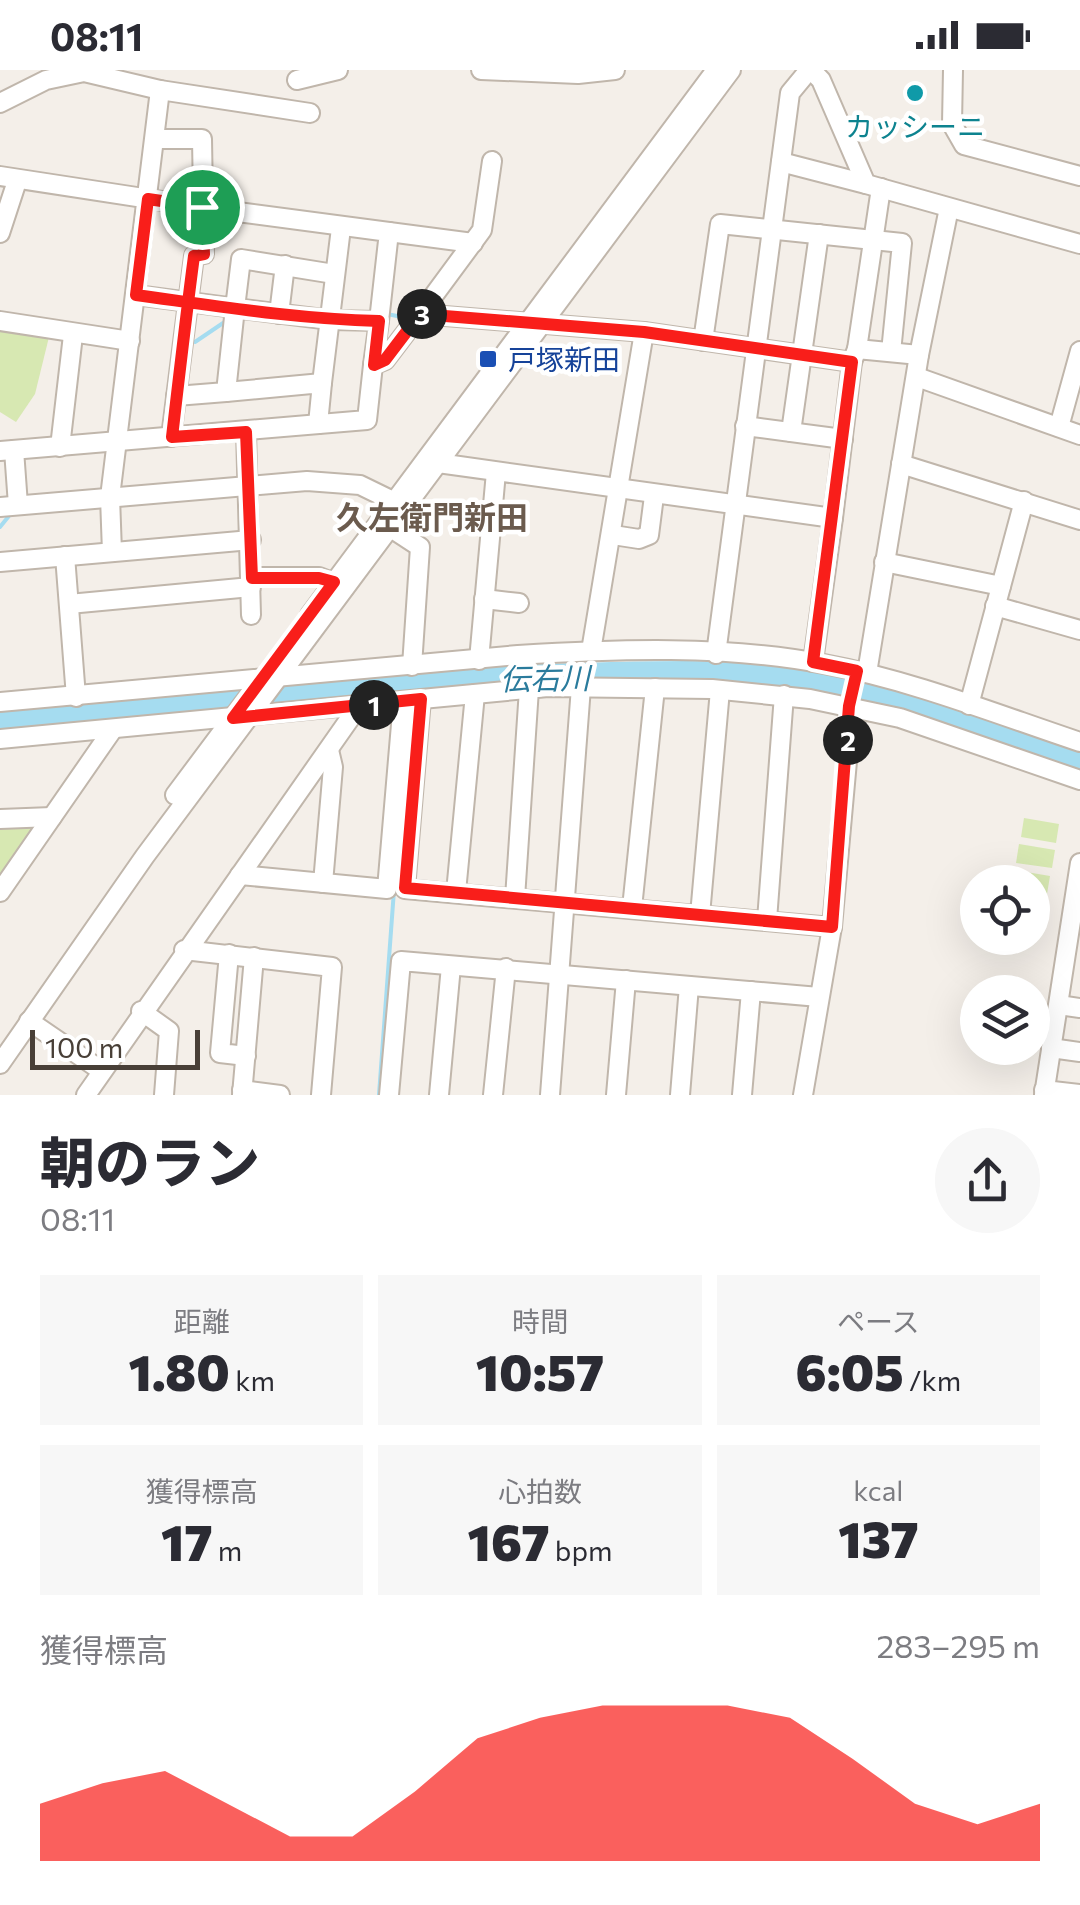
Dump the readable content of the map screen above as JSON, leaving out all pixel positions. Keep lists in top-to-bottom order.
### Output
{
  "districts": ["久左衛門新田"],
  "water": ["伝右川"],
  "places": {
    "other": ["カッシーニ"],
    "transit": ["戸塚新田"]
  },
  "scale_bar": "100 m",
  "page": {
    "status": "08:11",
    "pins": ["3", "1", "2"],
    "scale": "100 m",
    "heading": ["朝のラン", "08:11"],
    "stats": [
      ["距離", "1.80 km"],
      ["時間", "10:57"],
      ["ペース", "6:05 /km"],
      ["獲得標高", "17 m"],
      ["心拍数", "167 bpm"],
      ["kcal", "137"]
    ],
    "chart": ["獲得標高", "283–295 m"]
  }
}
